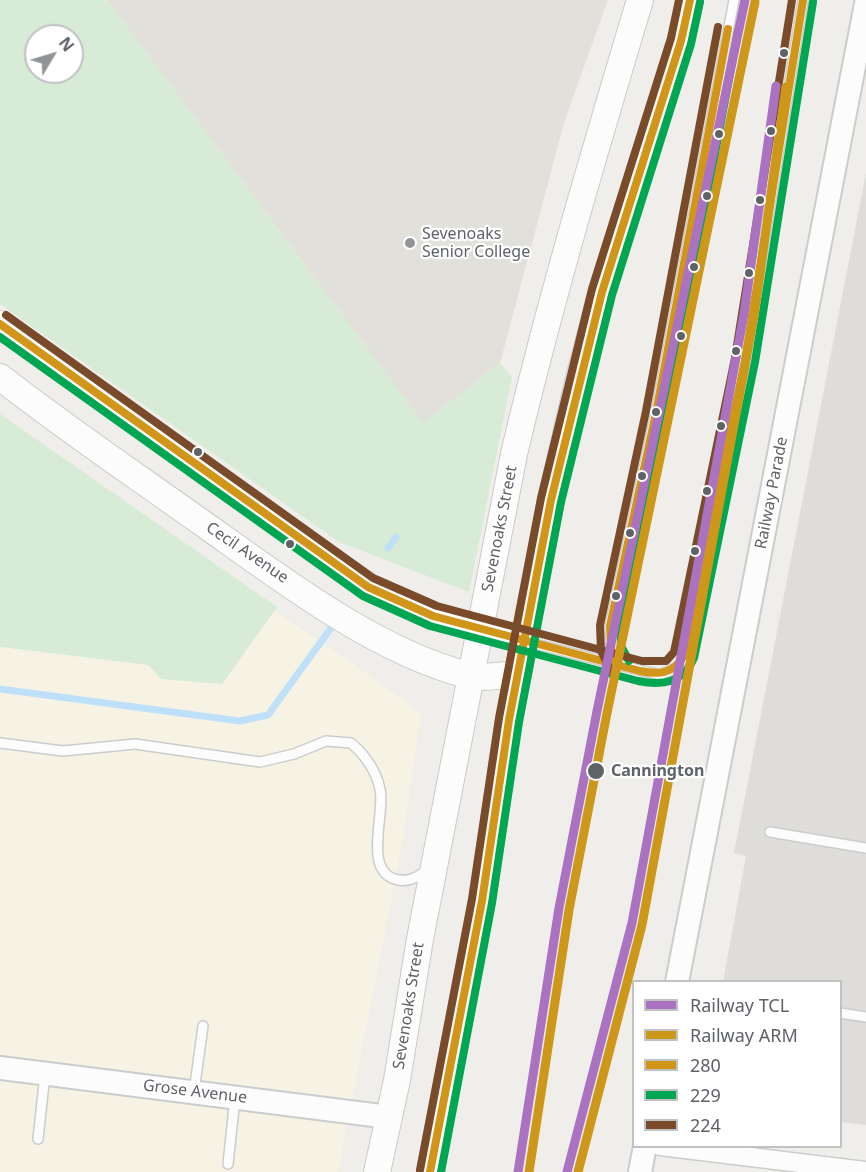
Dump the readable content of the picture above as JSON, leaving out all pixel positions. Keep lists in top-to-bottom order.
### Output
{
  "streets": {
    "main road": ["Sevenoaks Street", "Cecil Avenue"],
    "street": ["Railway Parade", "Grose Avenue"]
  },
  "crossings": [
    ["Sevenoaks Street", "Cecil Avenue"],
    ["Sevenoaks Street", "Grose Avenue"]
  ],
  "places": ["Sevenoaks Senior College", "Cannington"],
  "lines": [
    "rail line TCL",
    "transit line 280",
    "transit line 224",
    "rail line ARM",
    "transit line 229"
  ],
  "legend": [
    "Railway TCL",
    "Railway ARM",
    "280",
    "229",
    "224"
  ],
  "north": "top right"
}
